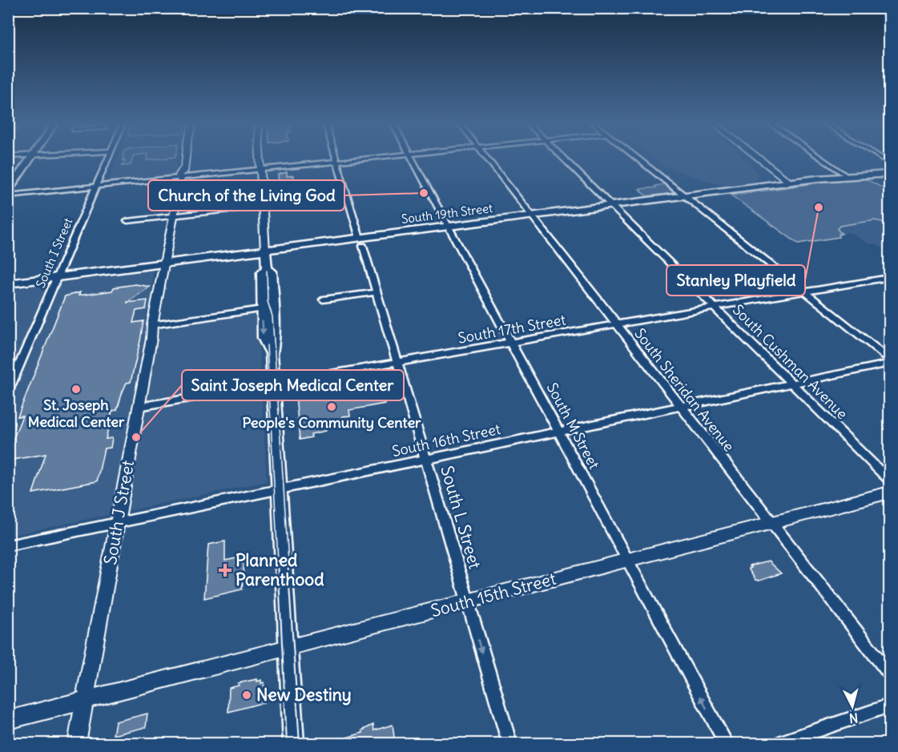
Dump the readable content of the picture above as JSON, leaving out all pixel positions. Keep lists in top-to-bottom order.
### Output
{
  "streets": {
    "main road": ["South 19th Street"],
    "street": [
      "South I Street",
      "South 17th Street",
      "South Cushman Avenue",
      "South Sheridan Avenue",
      "South M Street",
      "South 16th Street",
      "South J Street",
      "South L Street",
      "South 15th Street"
    ]
  },
  "crossings": [
    ["South 19th Street", "South I Street"],
    ["South 19th Street", "South Cushman Avenue"],
    ["South 19th Street", "South Sheridan Avenue"],
    ["South 19th Street", "South M Street"],
    ["South 19th Street", "South J Street"],
    ["South 19th Street", "South L Street"],
    ["South 17th Street", "South Cushman Avenue"],
    ["South 17th Street", "South Sheridan Avenue"],
    ["South 17th Street", "South M Street"],
    ["South 17th Street", "South J Street"],
    ["South 17th Street", "South L Street"],
    ["South Cushman Avenue", "South 16th Street"],
    ["South Sheridan Avenue", "South 16th Street"],
    ["South Sheridan Avenue", "South 15th Street"],
    ["South M Street", "South 16th Street"],
    ["South M Street", "South 15th Street"],
    ["South 16th Street", "South J Street"],
    ["South 16th Street", "South L Street"],
    ["South J Street", "South 15th Street"],
    ["South L Street", "South 15th Street"]
  ],
  "places": {
    "other": [
      "Church of the Living God",
      "Stanley Playfield",
      "St. Joseph Medical Center",
      "People's Community Center",
      "Saint Joseph Medical Center",
      "New Destiny"
    ],
    "health": ["Planned Parenthood"]
  },
  "north": "bottom"
}
